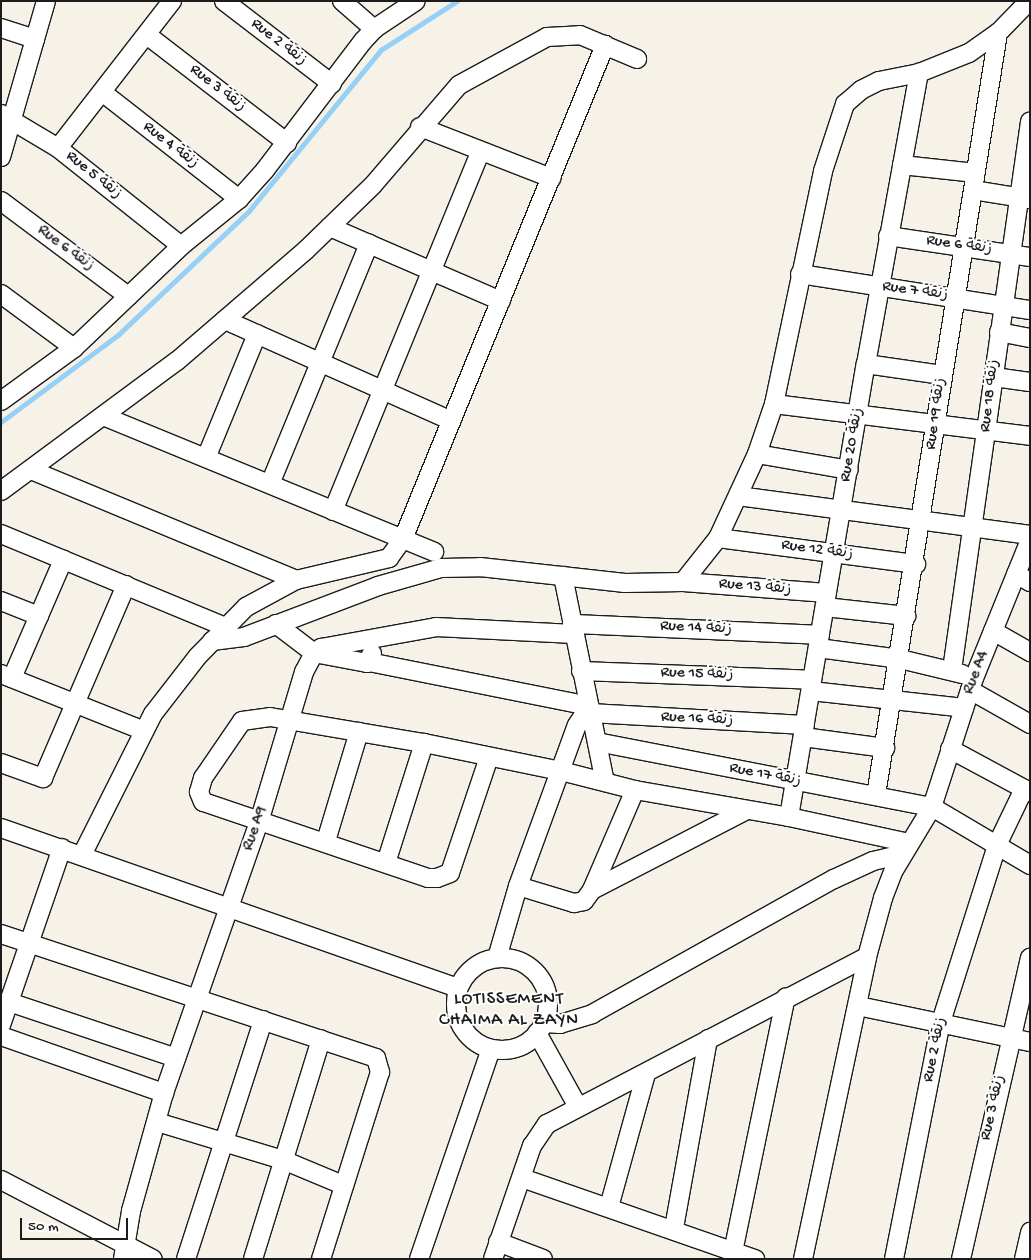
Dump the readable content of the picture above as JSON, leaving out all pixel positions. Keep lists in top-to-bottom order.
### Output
{
  "streets": {
    "street": [
      "Rue 2 زنقة",
      "Rue 3 زنقة",
      "Rue 4 زنقة",
      "Rue 5 زنقة",
      "Rue 6 زنقة",
      "Rue 7 زنقة",
      "Rue 18 زنقة",
      "Rue 19 زنقة",
      "Rue 20 زنقة",
      "Rue 12 زنقة",
      "Rue 13 زنقة",
      "Rue 14 زنقة",
      "Rue A4",
      "Rue 15 زنقة",
      "Rue 16 زنقة",
      "Rue 17 زنقة",
      "Rue A9"
    ]
  },
  "crossings": [
    ["Rue 2 زنقة", "Rue 17 زنقة"],
    ["Rue 6 زنقة", "Rue 18 زنقة"],
    ["Rue 6 زنقة", "Rue 19 زنقة"],
    ["Rue 6 زنقة", "Rue 20 زنقة"],
    ["Rue 7 زنقة", "Rue 18 زنقة"],
    ["Rue 7 زنقة", "Rue 19 زنقة"],
    ["Rue 7 زنقة", "Rue 20 زنقة"],
    ["Rue 18 زنقة", "Rue 14 زنقة"],
    ["Rue 19 زنقة", "Rue 12 زنقة"],
    ["Rue 19 زنقة", "Rue 13 زنقة"],
    ["Rue 19 زنقة", "Rue 14 زنقة"],
    ["Rue 19 زنقة", "Rue 15 زنقة"],
    ["Rue 19 زنقة", "Rue 16 زنقة"],
    ["Rue 19 زنقة", "Rue 17 زنقة"],
    ["Rue 20 زنقة", "Rue 12 زنقة"],
    ["Rue 20 زنقة", "Rue 13 زنقة"],
    ["Rue 20 زنقة", "Rue 14 زنقة"],
    ["Rue 20 زنقة", "Rue 15 زنقة"],
    ["Rue 20 زنقة", "Rue 16 زنقة"],
    ["Rue 20 زنقة", "Rue 17 زنقة"],
    ["Rue 14 زنقة", "Rue A4"],
    ["Rue A4", "Rue 15 زنقة"],
    ["Rue A4", "Rue 17 زنقة"],
    ["Rue 16 زنقة", "Rue A9"]
  ],
  "districts": ["LOTISSEMENT CHAIMA AL ZAYN"],
  "scale_bar": "50 m"
}
